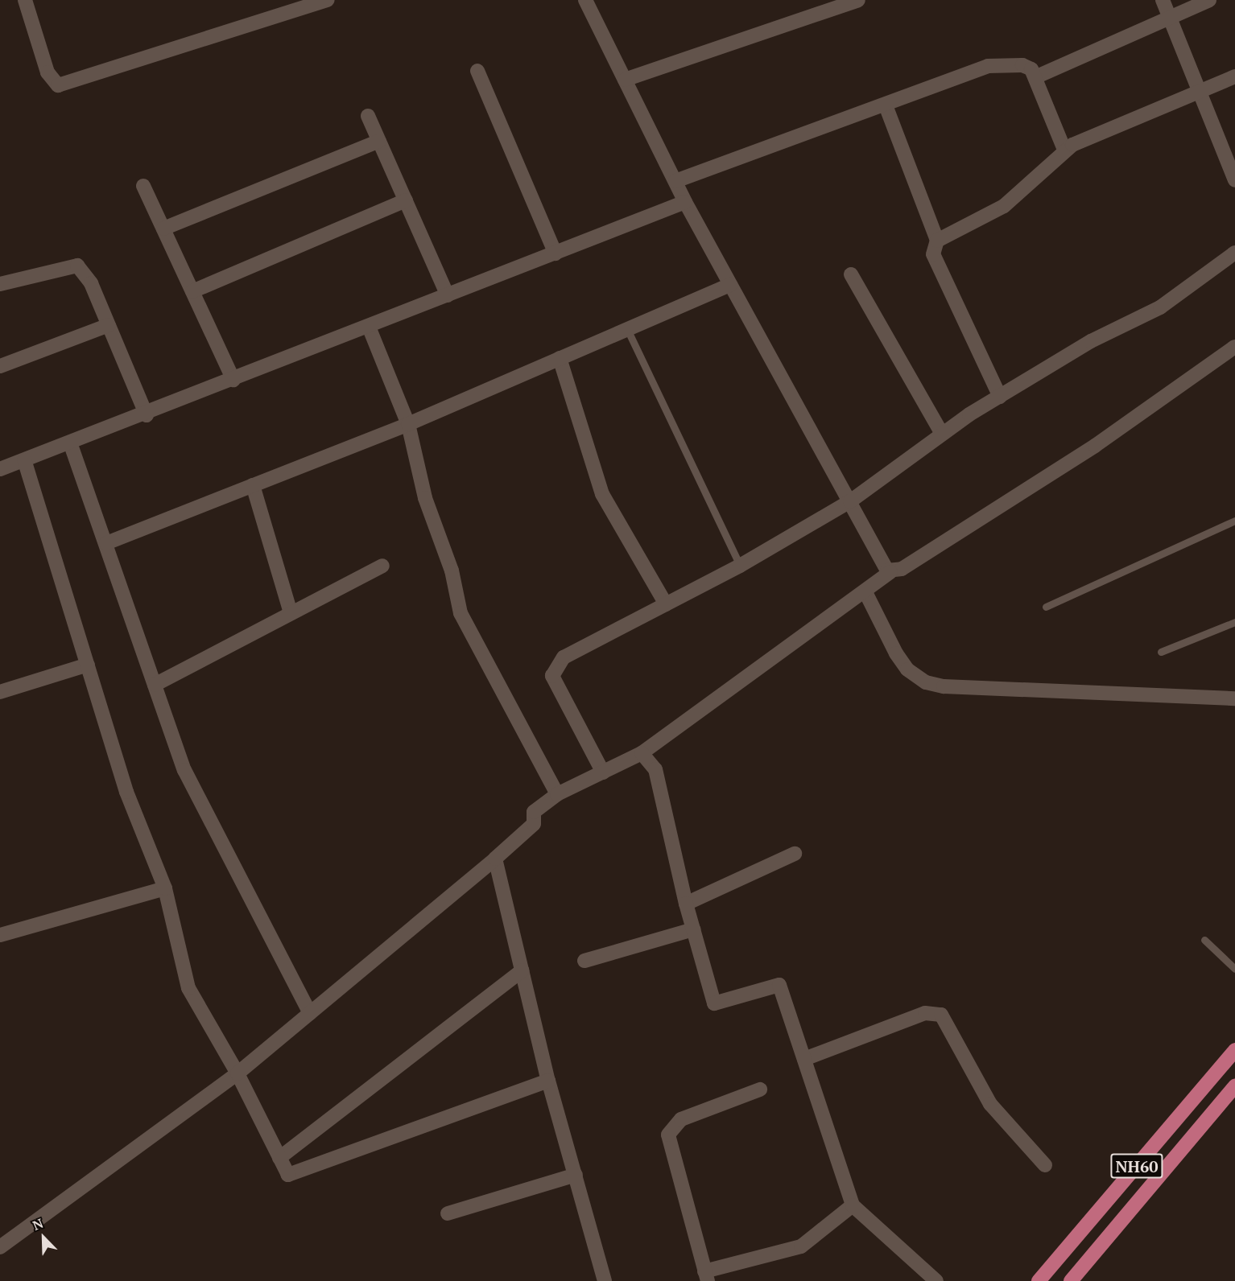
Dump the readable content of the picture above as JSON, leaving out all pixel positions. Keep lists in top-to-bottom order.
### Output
{
  "streets": {
    "highway": ["NH60"]
  },
  "north": "top left"
}
